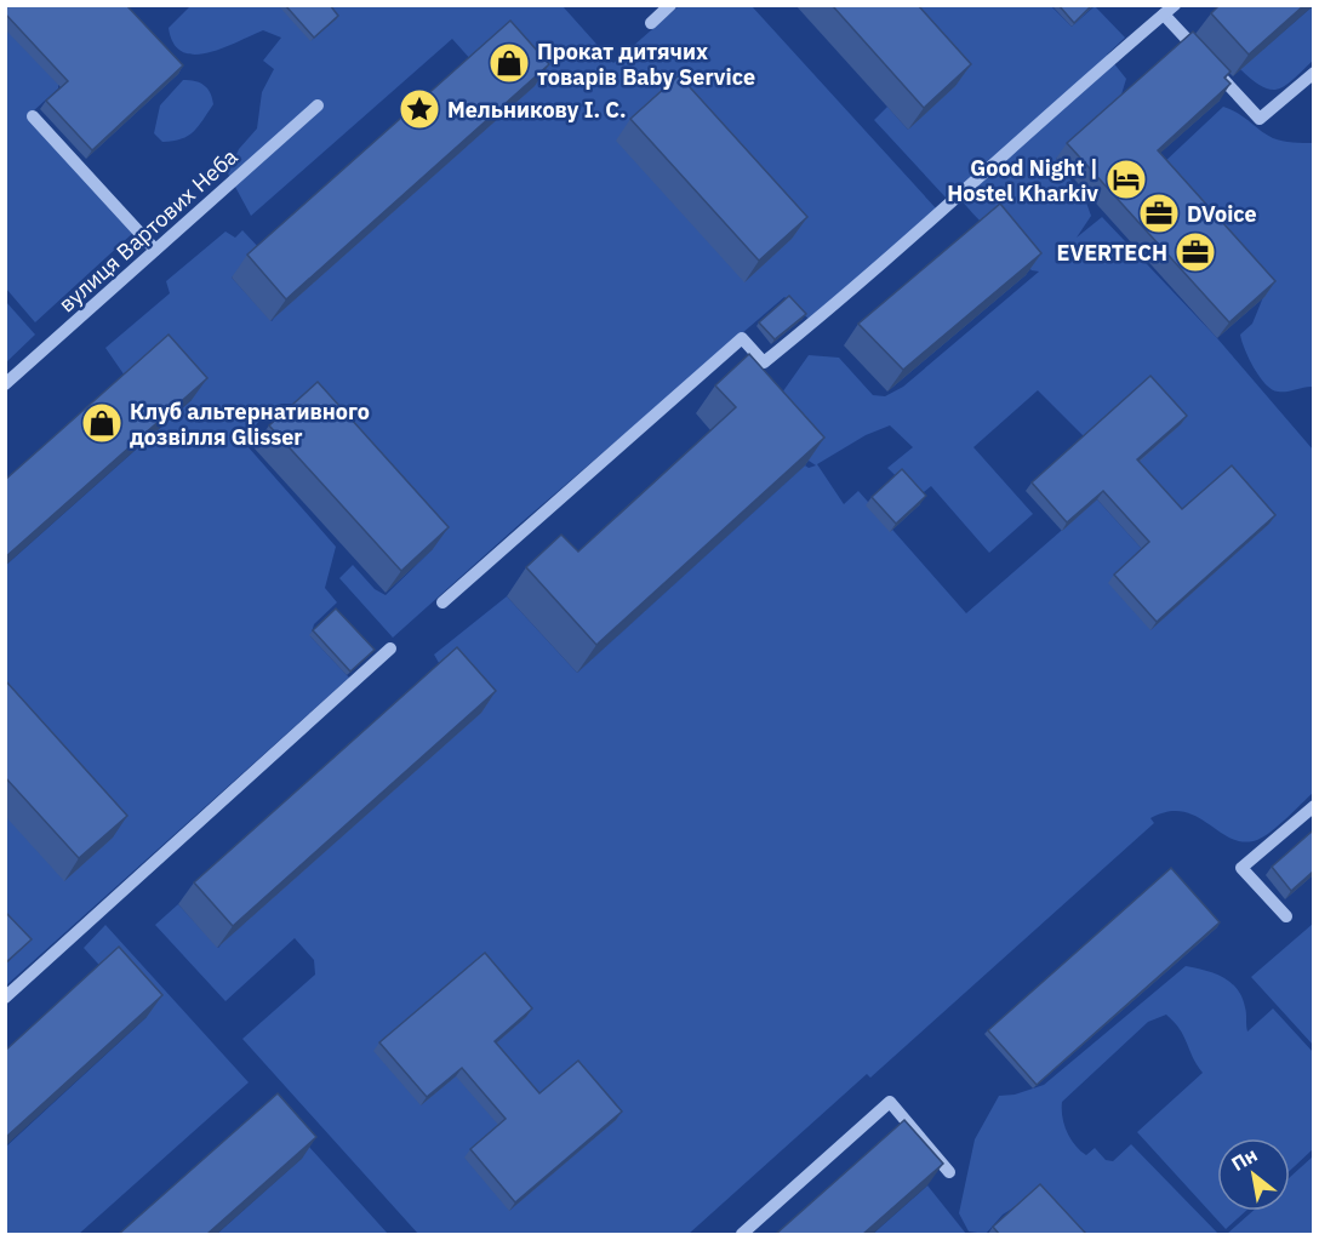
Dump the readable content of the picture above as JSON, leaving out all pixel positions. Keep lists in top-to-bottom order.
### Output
{
  "streets": {
    "street": ["вулиця Вартових Неба"]
  },
  "places": {
    "shop": ["Прокат дитячих товарів Baby Service", "Клуб альтернативного дозвілля Glisser"],
    "place": ["Мельникову І. С."],
    "hotel": ["Good Night | Hostel Kharkiv"],
    "office": ["DVoice", "EVERTECH"]
  },
  "north": "top left"
}
